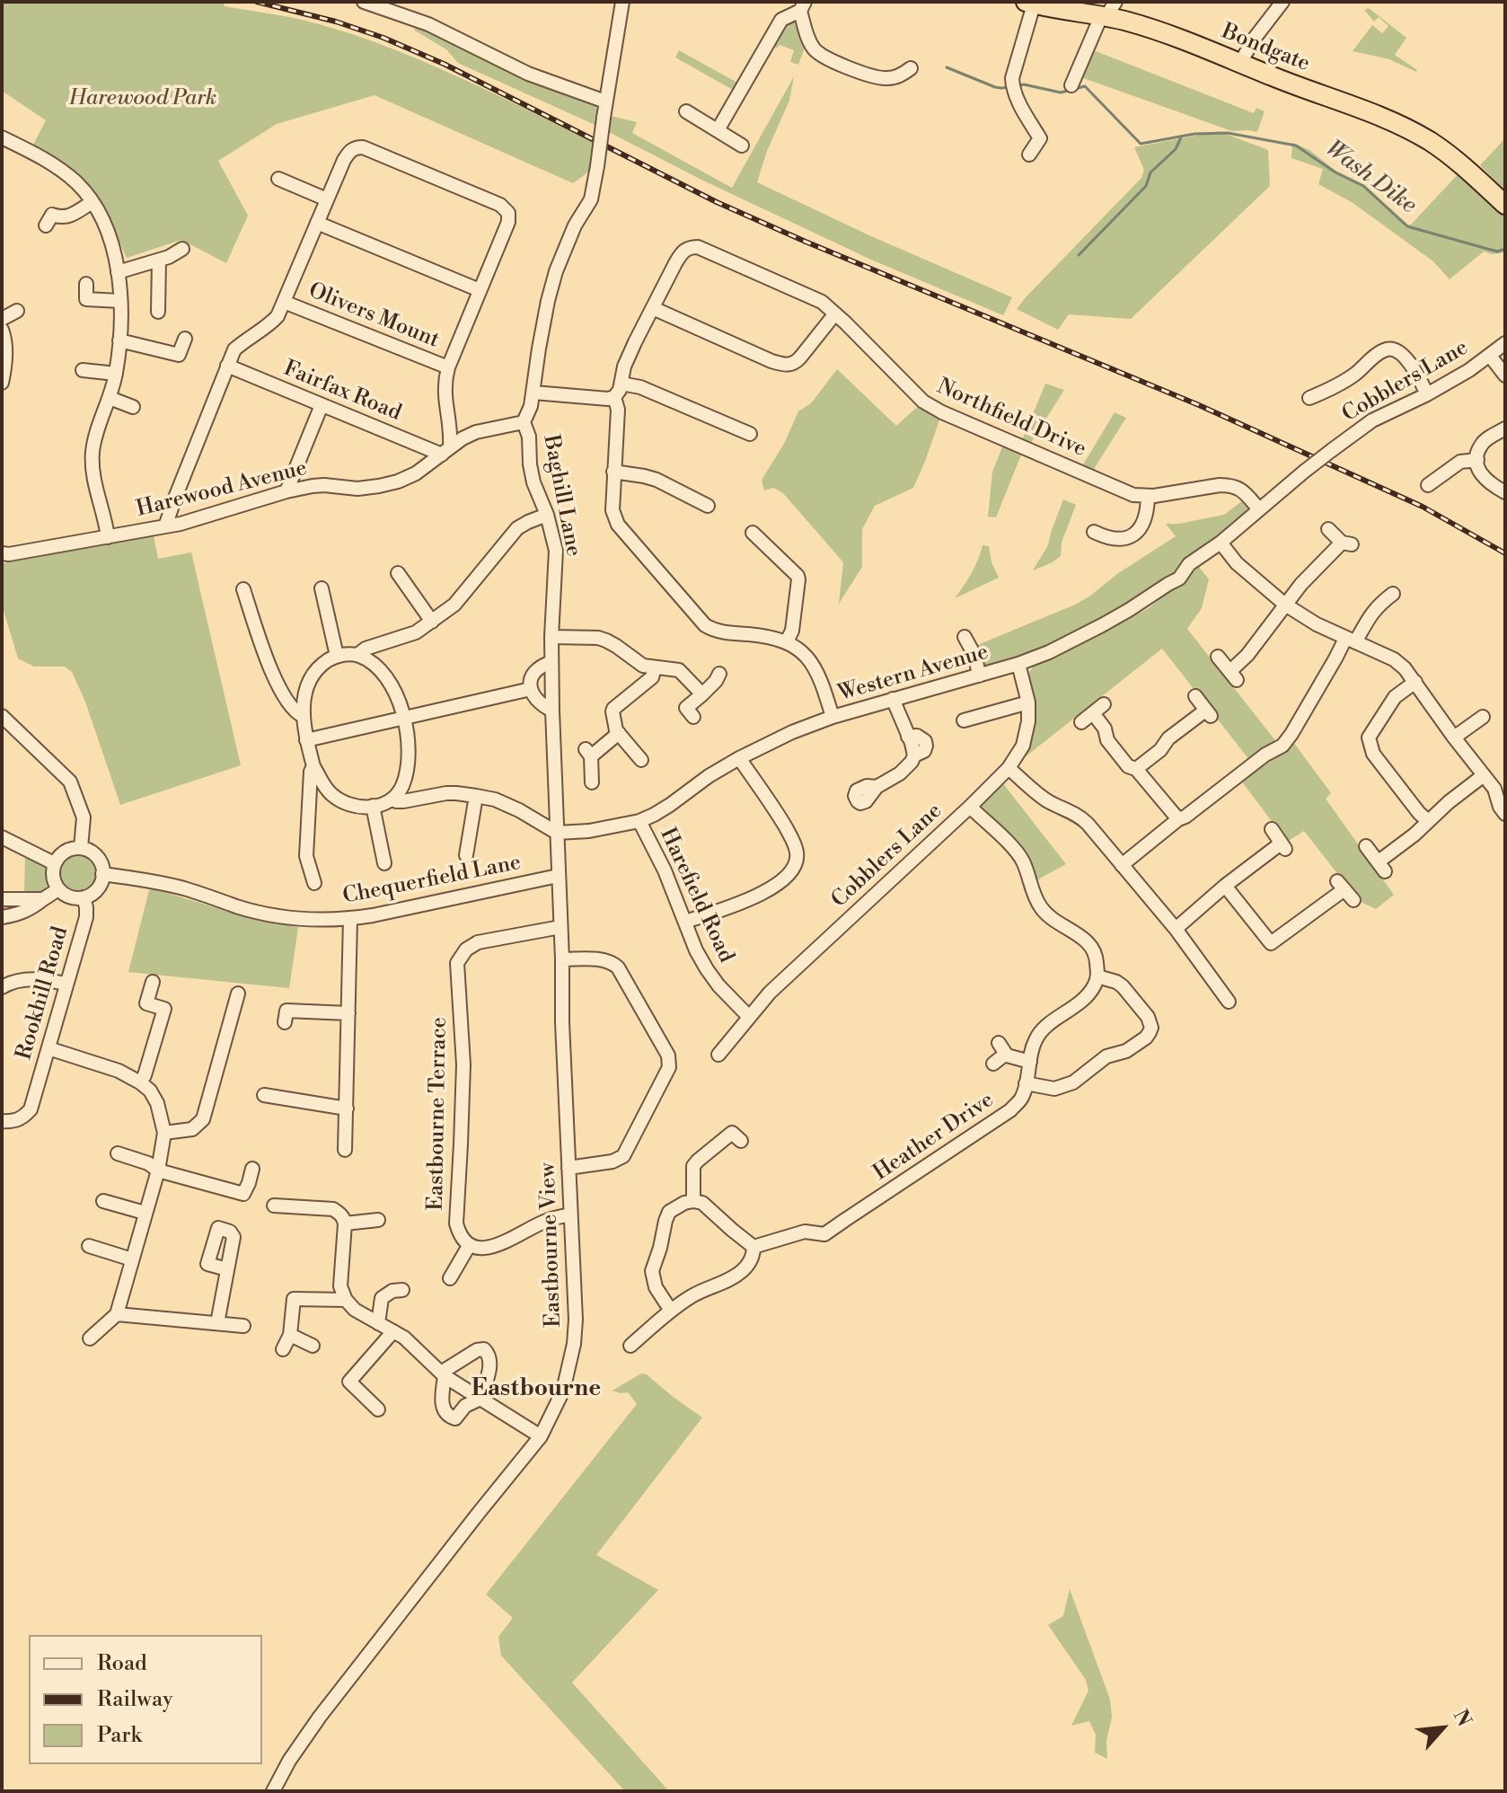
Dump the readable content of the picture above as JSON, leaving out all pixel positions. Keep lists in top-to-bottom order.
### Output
{
  "streets": {
    "highway": ["Bondgate"],
    "street": [
      "Olivers Mount",
      "Cobblers Lane",
      "Fairfax Road",
      "Northfield Drive",
      "Harewood Avenue",
      "Baghill Lane",
      "Western Avenue",
      "Chequerfield Lane",
      "Harefield Road",
      "Rookhill Road",
      "Eastbourne Terrace",
      "Heather Drive",
      "Eastbourne View"
    ]
  },
  "crossings": [
    ["Cobblers Lane", "Northfield Drive"],
    ["Cobblers Lane", "Western Avenue"],
    ["Cobblers Lane", "Harefield Road"],
    ["Fairfax Road", "Harewood Avenue"],
    ["Northfield Drive", "Western Avenue"],
    ["Harewood Avenue", "Baghill Lane"],
    ["Baghill Lane", "Western Avenue"],
    ["Baghill Lane", "Chequerfield Lane"],
    ["Baghill Lane", "Eastbourne Terrace"],
    ["Baghill Lane", "Eastbourne View"],
    ["Western Avenue", "Harefield Road"],
    ["Chequerfield Lane", "Rookhill Road"],
    ["Eastbourne Terrace", "Eastbourne View"]
  ],
  "districts": ["Eastbourne"],
  "water": ["Wash Dike"],
  "parks": ["Harewood Park"],
  "legend": ["Road", "Railway", "Park"],
  "north": "top right"
}
